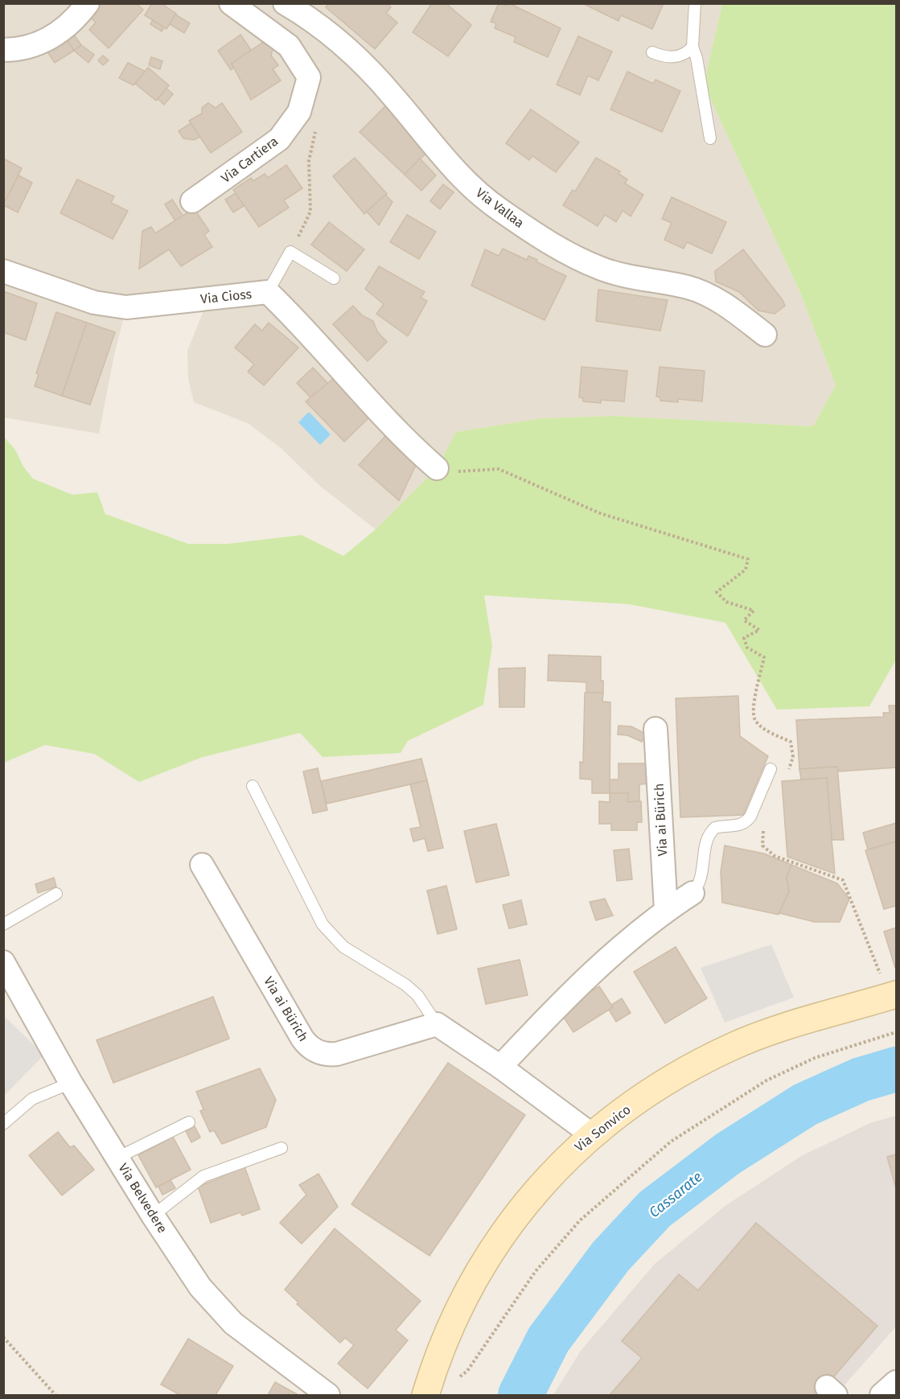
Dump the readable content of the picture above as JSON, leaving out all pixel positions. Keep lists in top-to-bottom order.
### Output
{
  "streets": {
    "street": [
      "Via Cartiera",
      "Via Vallaa",
      "Via Cioss",
      "Via ai Bürich",
      "Via Sonvico",
      "Via Belvedere"
    ]
  },
  "water": ["Cassarate"]
}
